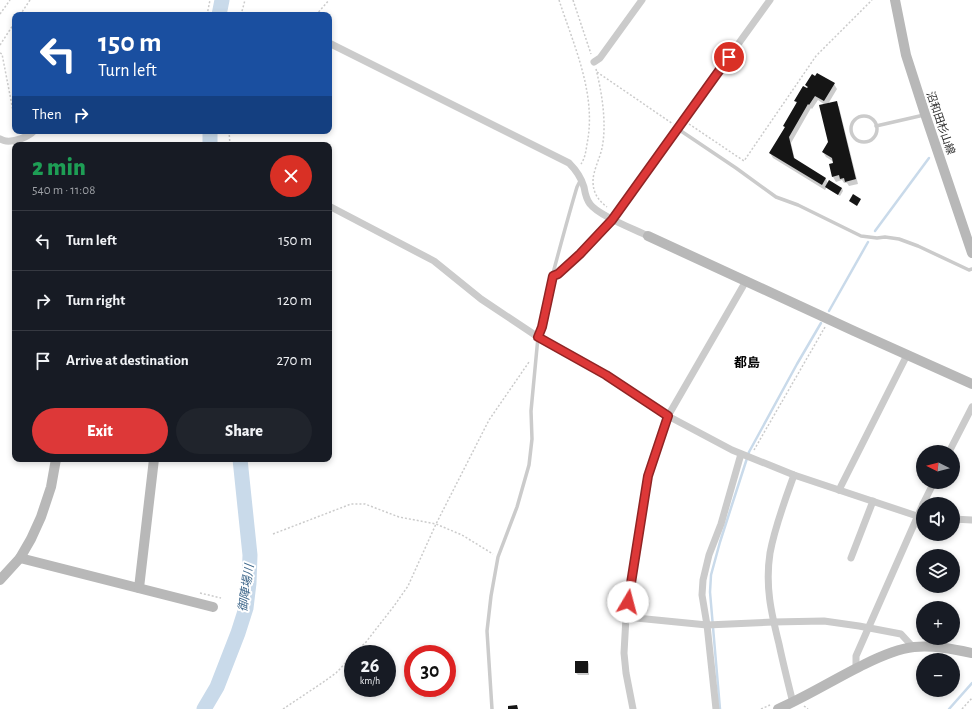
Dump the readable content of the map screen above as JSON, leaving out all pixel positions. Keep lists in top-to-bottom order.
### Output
{
  "streets": {
    "street": ["沼和田杉山線"]
  },
  "districts": ["都島"],
  "water": ["御陣場川"],
  "north": "left",
  "page": {
    "turn": ["150 m", "Turn left"],
    "then": "Then",
    "heading": ["2 min", "540 m · 11:08"],
    "list": [
      {
        "name": "Turn left",
        "value": "150 m"
      },
      {
        "name": "Turn right",
        "value": "120 m"
      },
      {
        "name": "Arrive at destination",
        "value": "270 m"
      }
    ],
    "buttons": ["Exit", "Share"],
    "map_buttons": ["+", "−"],
    "speed": "26 km/h",
    "limit": "30"
  }
}
